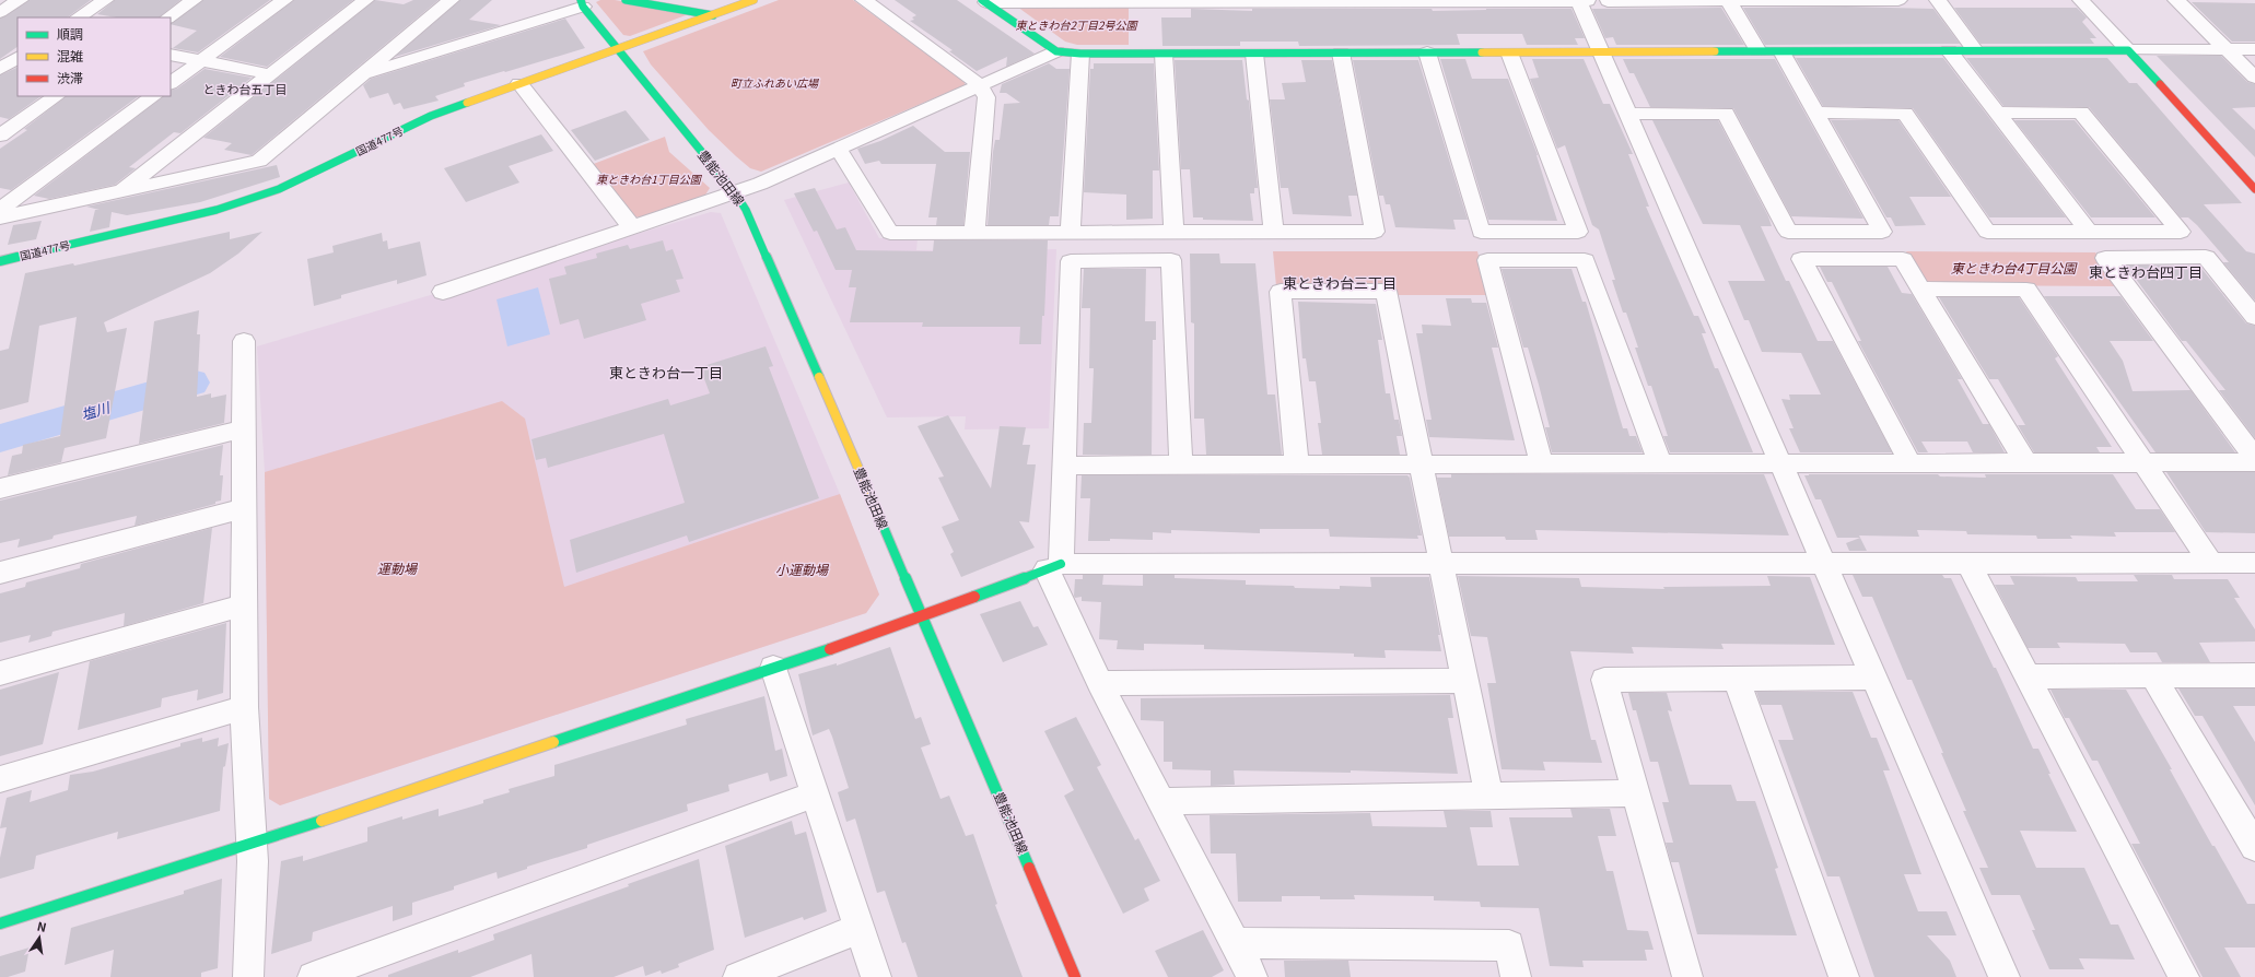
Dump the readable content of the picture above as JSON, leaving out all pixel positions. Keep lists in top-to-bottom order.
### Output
{
  "streets": {
    "main road": ["国道477号", "豊能池田線"]
  },
  "crossings": [
    ["国道477号", "豊能池田線"]
  ],
  "districts": [
    "ときわ台五丁目",
    "東ときわ台四丁目",
    "東ときわ台三丁目",
    "東ときわ台一丁目"
  ],
  "water": ["塩川"],
  "parks": [
    "東ときわ台2丁目2号公園",
    "町立ふれあい広場",
    "東ときわ台1丁目公園",
    "東ときわ台4丁目公園",
    "運動場",
    "小運動場"
  ],
  "legend": ["順調", "混雑", "渋滞"],
  "north": "top"
}
